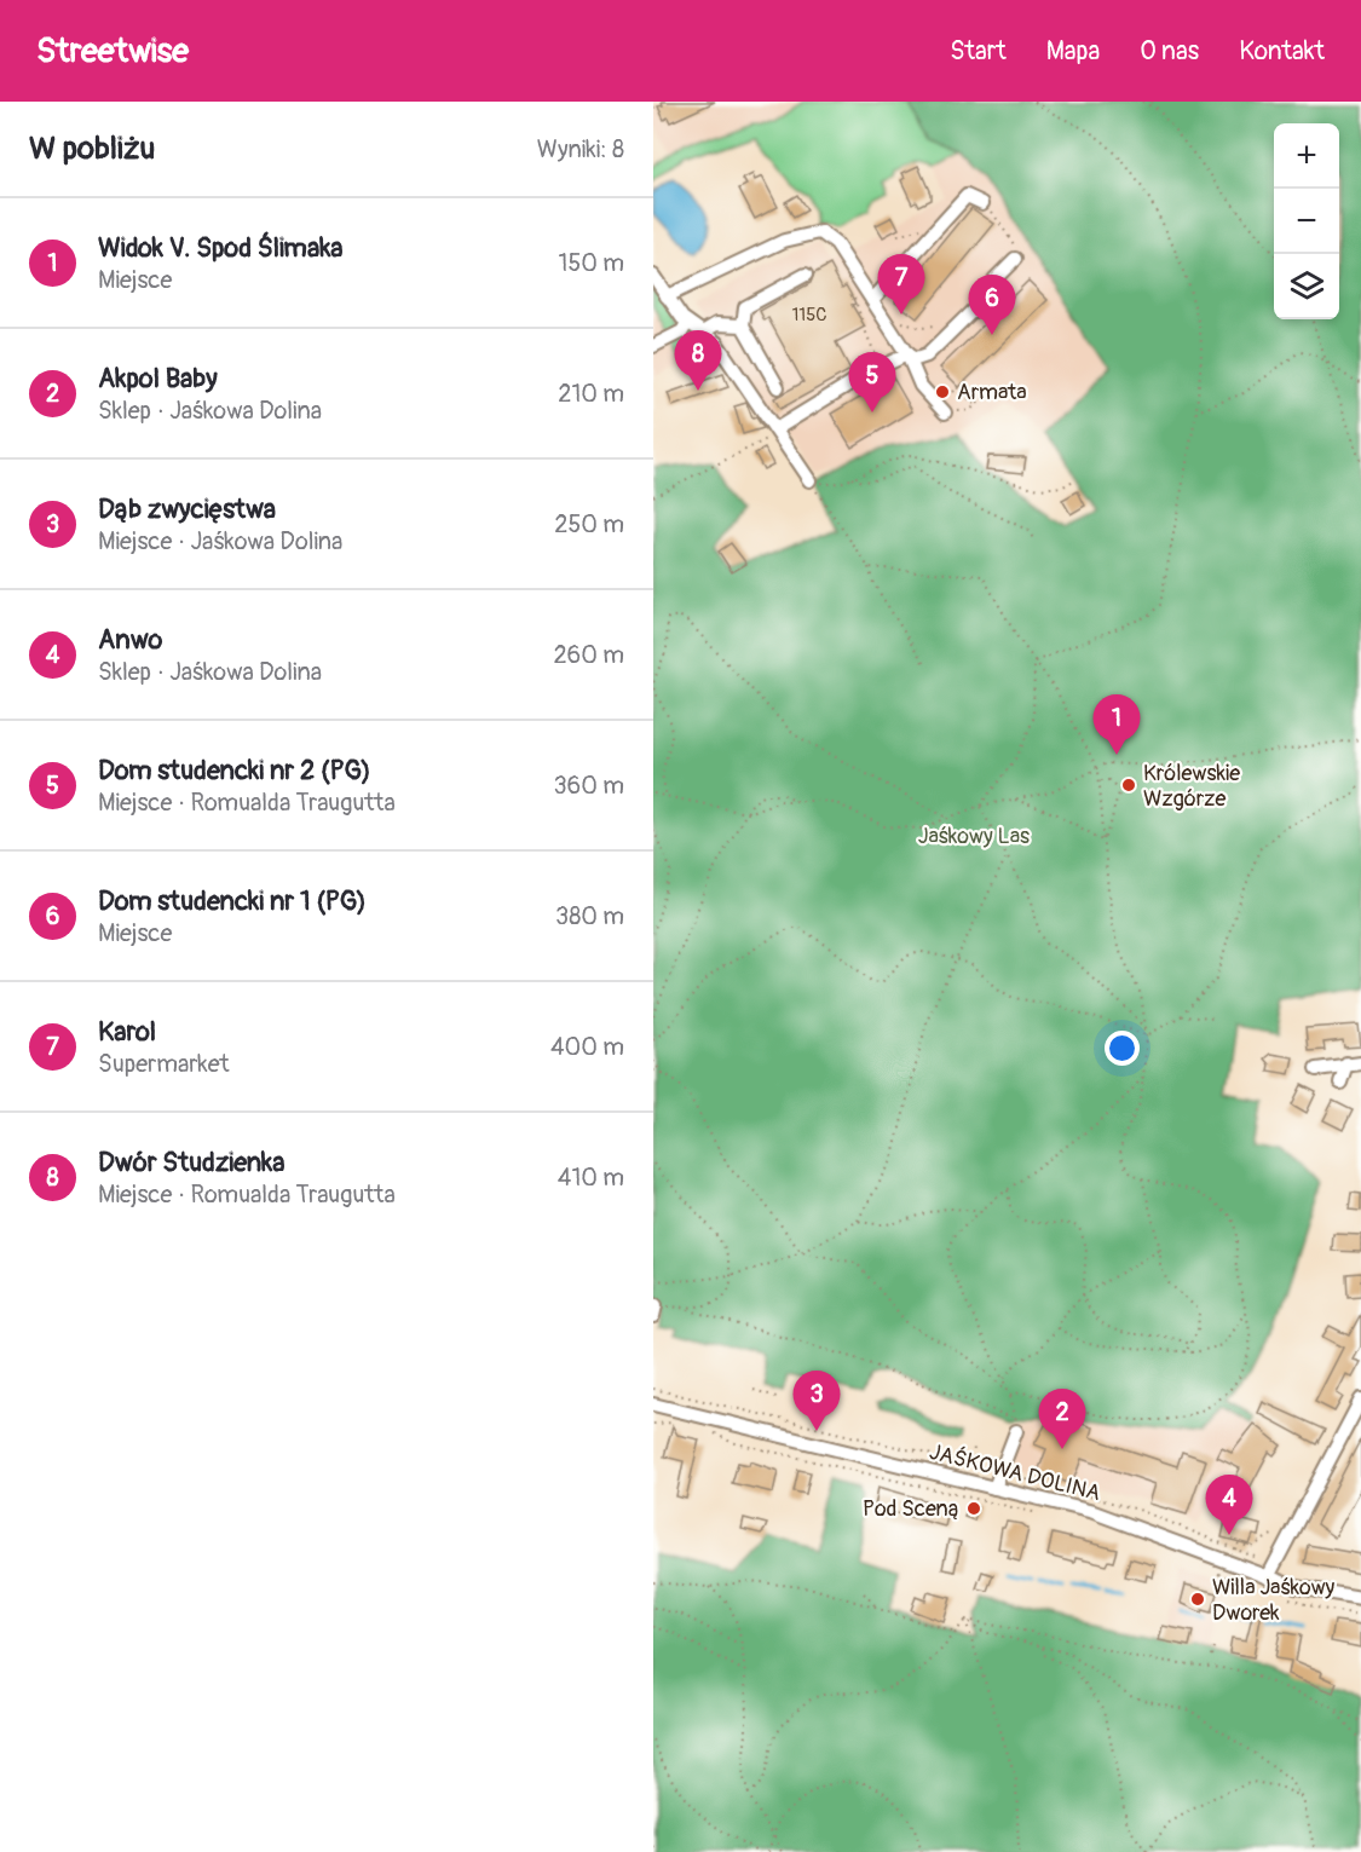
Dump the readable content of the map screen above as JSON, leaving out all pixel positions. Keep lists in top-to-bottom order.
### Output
{
  "streets": {
    "street": ["JAŚKOWA DOLINA"]
  },
  "parks": ["Jaśkowy Las"],
  "places": [
    "Armata",
    "Królewskie Wzgórze",
    "Pod Sceną",
    "Willa Jaśkowy Dworek"
  ],
  "house_numbers": ["115C"],
  "page": {
    "header": "Streetwise",
    "nav": [
      "Start",
      "Mapa",
      "O nas",
      "Kontakt"
    ],
    "heading": ["W pobliżu", "Wyniki: 8"],
    "map_buttons": ["+", "−"],
    "list": [
      {
        "mark": "1",
        "name": "Widok V. Spod Ślimaka",
        "note": "Miejsce",
        "value": "150 m"
      },
      {
        "mark": "2",
        "name": "Akpol Baby",
        "note": "Sklep · Jaśkowa Dolina",
        "value": "210 m"
      },
      {
        "mark": "3",
        "name": "Dąb zwycięstwa",
        "note": "Miejsce · Jaśkowa Dolina",
        "value": "250 m"
      },
      {
        "mark": "4",
        "name": "Anwo",
        "note": "Sklep · Jaśkowa Dolina",
        "value": "260 m"
      },
      {
        "mark": "5",
        "name": "Dom studencki nr 2 (PG)",
        "note": "Miejsce · Romualda Traugutta",
        "value": "360 m"
      },
      {
        "mark": "6",
        "name": "Dom studencki nr 1 (PG)",
        "note": "Miejsce",
        "value": "380 m"
      },
      {
        "mark": "7",
        "name": "Karol",
        "note": "Supermarket",
        "value": "400 m"
      },
      {
        "mark": "8",
        "name": "Dwór Studzienka",
        "note": "Miejsce · Romualda Traugutta",
        "value": "410 m"
      }
    ],
    "pins": [
      "7",
      "6",
      "8",
      "5",
      "1",
      "3",
      "2",
      "4"
    ]
  }
}
